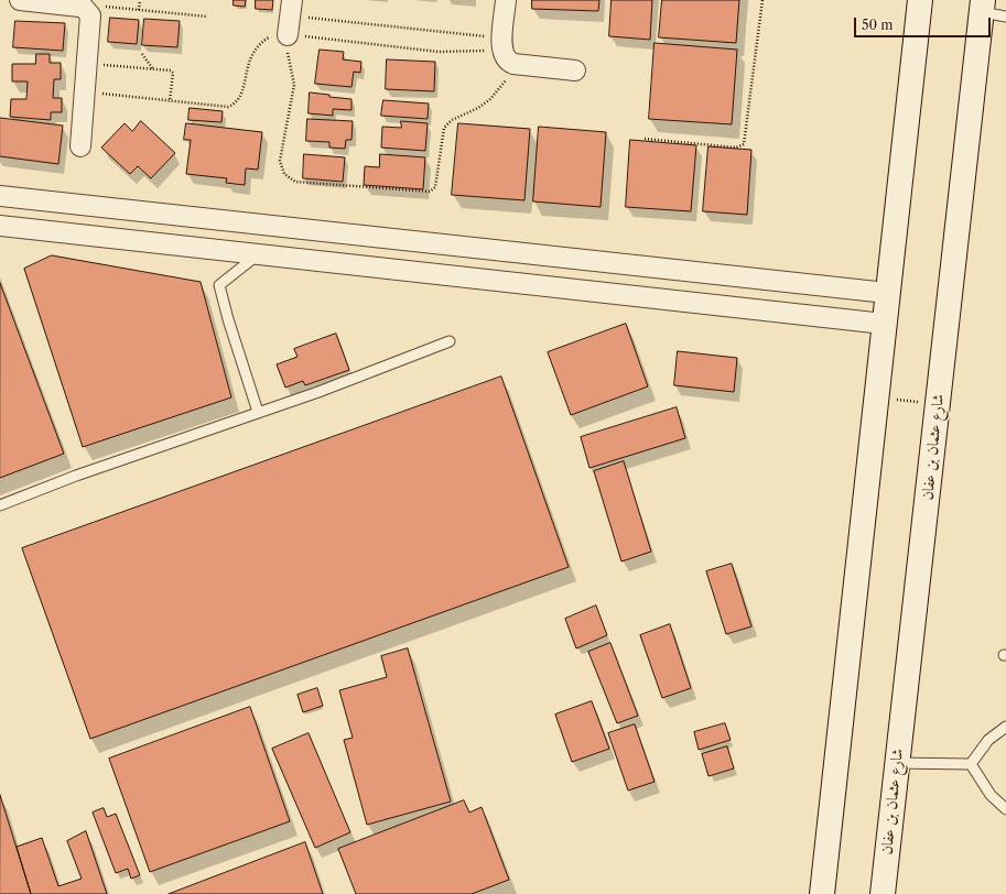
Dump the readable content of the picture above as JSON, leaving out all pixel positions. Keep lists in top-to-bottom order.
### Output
{
  "streets": {
    "main road": ["شارع عثمان بن عفان"]
  },
  "scale_bar": "50 m"
}
